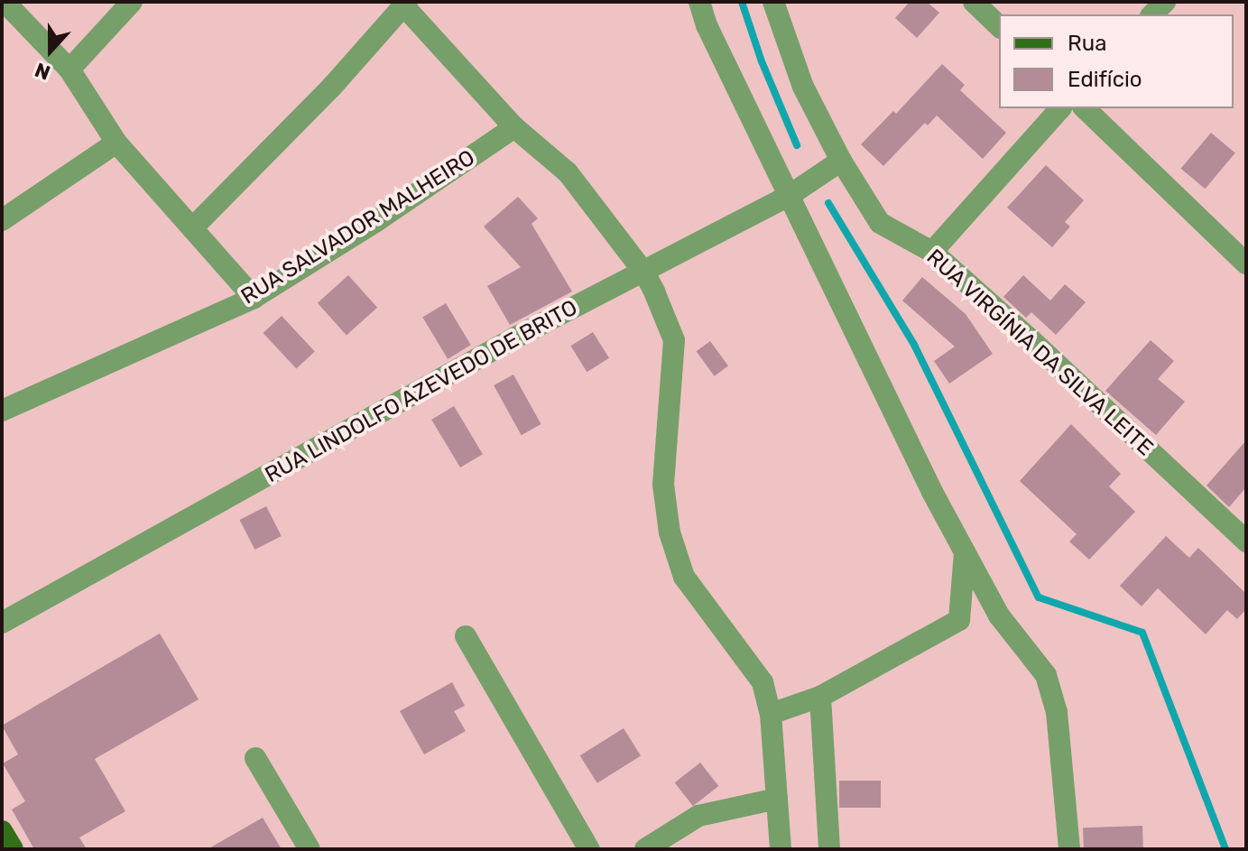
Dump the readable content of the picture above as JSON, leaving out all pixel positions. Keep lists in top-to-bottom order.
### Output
{
  "streets": {
    "street": ["RUA SALVADOR MALHEIRO", "RUA VIRGÍNIA DA SILVA LEITE", "RUA LINDOLFO AZEVEDO DE BRITO"]
  },
  "crossings": [
    ["RUA VIRGÍNIA DA SILVA LEITE", "RUA LINDOLFO AZEVEDO DE BRITO"]
  ],
  "legend": ["Rua", "Edifício"],
  "north": "bottom"
}
